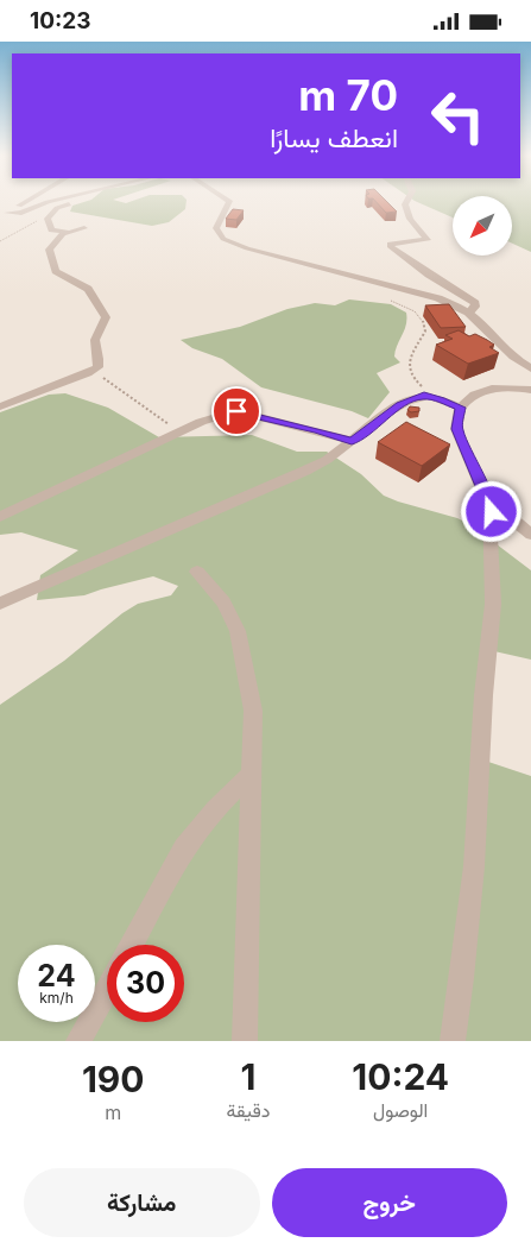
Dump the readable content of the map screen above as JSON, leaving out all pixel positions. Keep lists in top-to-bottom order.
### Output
{
  "north": "bottom left",
  "page": {
    "status": "10:23",
    "turn": ["70 m", "انعطف يسارًا"],
    "speed": "24 km/h",
    "limit": "30",
    "eta": [
      "10:24",
      "الوصول",
      "1",
      "دقيقة",
      "190",
      "m"
    ],
    "buttons": ["خروج", "مشاركة"]
  }
}
